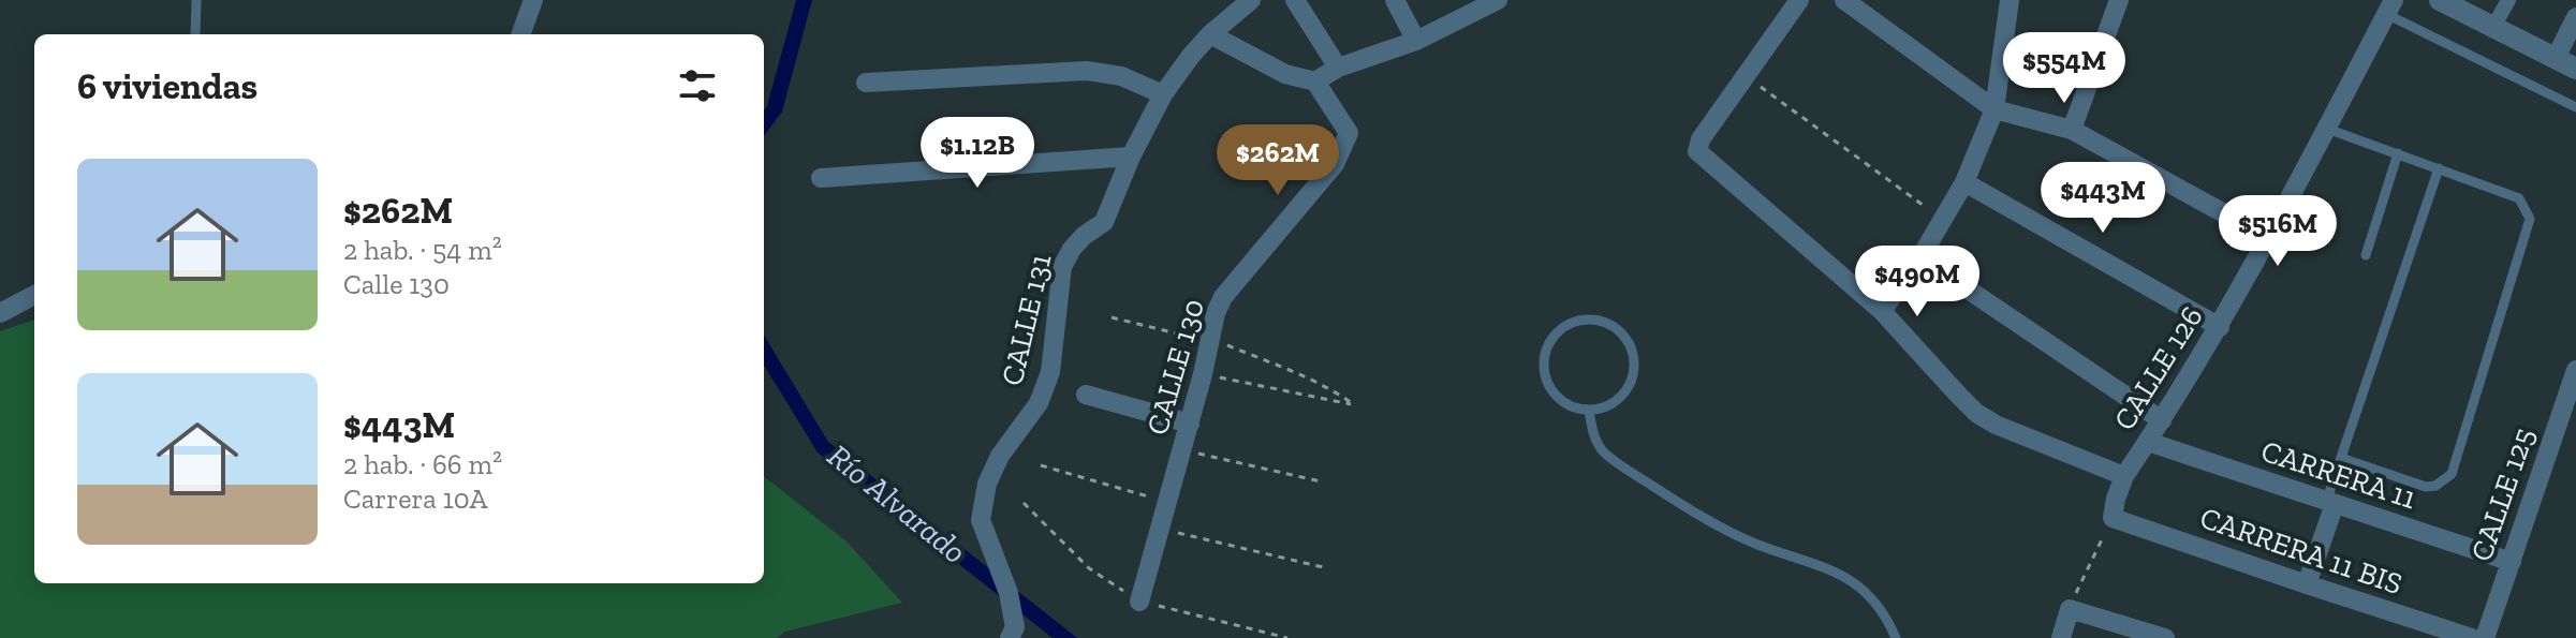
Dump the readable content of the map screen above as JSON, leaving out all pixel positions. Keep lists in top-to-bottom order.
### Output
{
  "streets": {
    "street": [
      "CALLE 131",
      "CALLE 130",
      "CALLE 126",
      "CARRERA 11",
      "CALLE 125",
      "CARRERA 11 BIS"
    ]
  },
  "crossings": [
    ["CALLE 126", "CARRERA 11"],
    ["CALLE 126", "CARRERA 11 BIS"],
    ["CARRERA 11", "CALLE 125"]
  ],
  "water": ["Río Alvarado"],
  "page": {
    "price": [
      "$554M",
      "$1.12B",
      "$262M",
      "$443M",
      "$516M",
      "$490M"
    ],
    "heading": "6 viviendas",
    "list": [
      {
        "name": "$262M",
        "note": "2 hab. · 54 m² · Calle 130"
      },
      {
        "name": "$443M",
        "note": "2 hab. · 66 m² · Carrera 10A"
      }
    ]
  }
}
